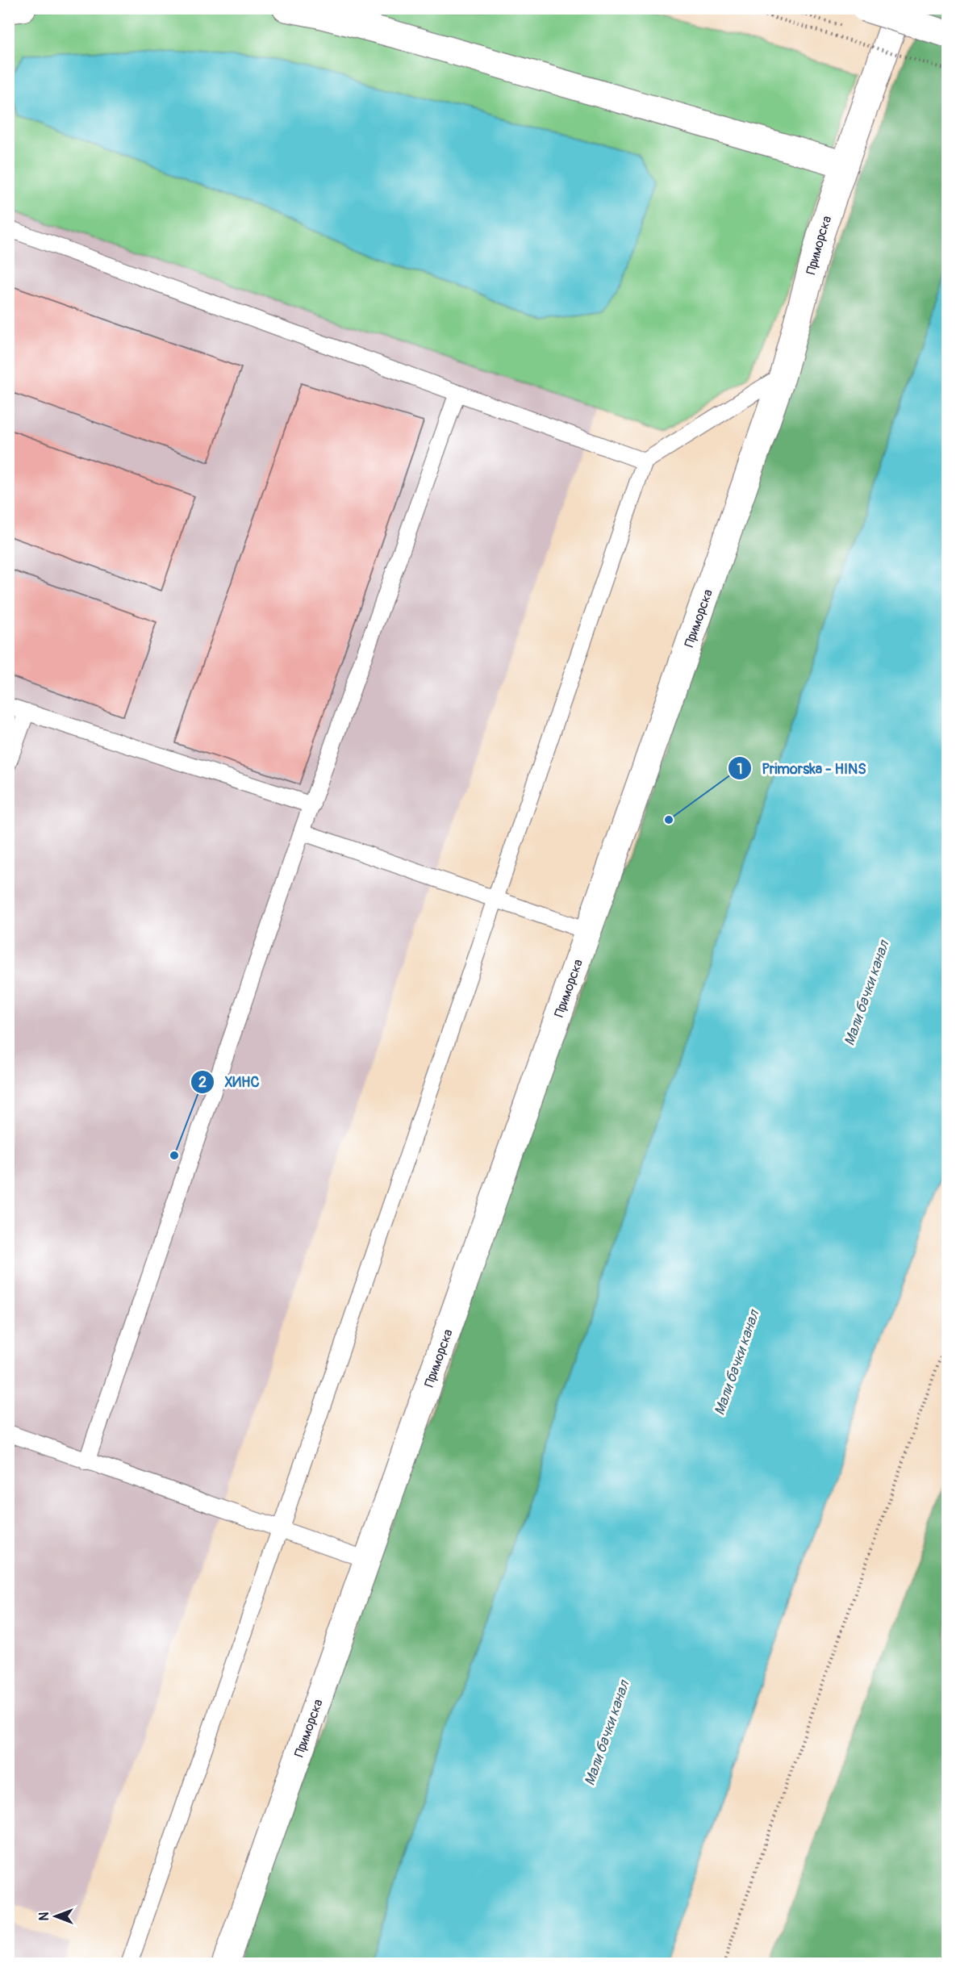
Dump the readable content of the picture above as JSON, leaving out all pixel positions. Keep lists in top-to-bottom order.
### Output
{
  "streets": {
    "street": ["Приморска"]
  },
  "water": ["Мали бачки канал"],
  "places": ["Primorska - HINS", "ХИНС"],
  "north": "left"
}
